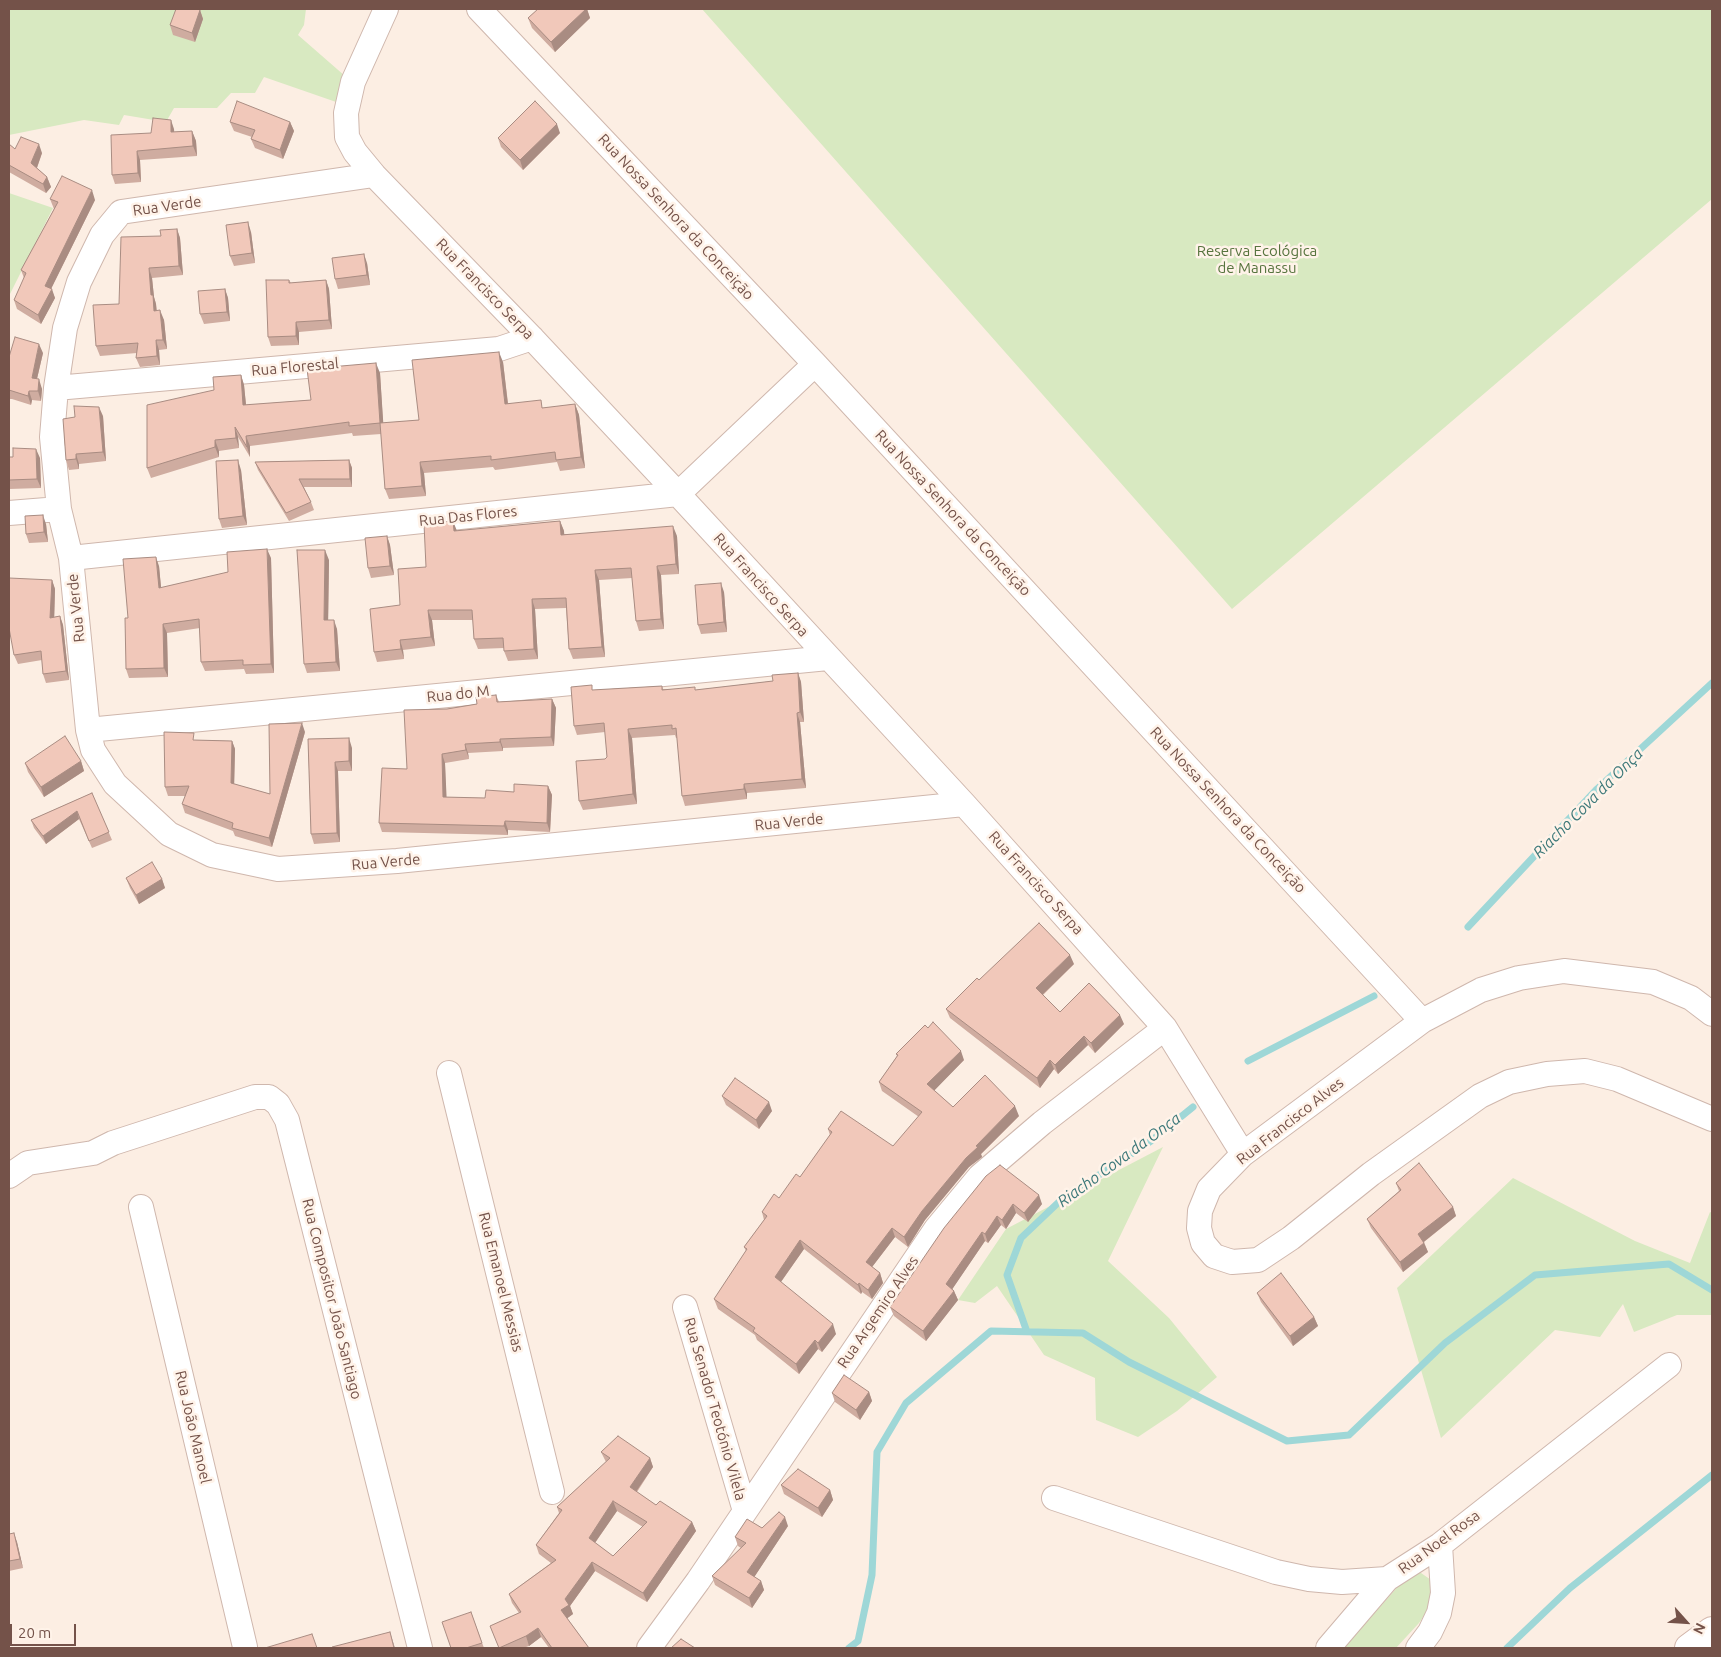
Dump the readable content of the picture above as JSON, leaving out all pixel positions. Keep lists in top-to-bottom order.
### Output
{
  "streets": {
    "street": [
      "Rua Verde",
      "Rua Nossa Senhora da Conceição",
      "Rua Francisco Serpa",
      "Rua Florestal",
      "Rua Das Flores",
      "Rua do M",
      "Rua Francisco Alves",
      "Rua Emanoel Messias",
      "Rua Compositor João Santiago",
      "Rua Argemiro Alves",
      "Rua Senador Teotónio Vilela",
      "Rua João Manoel",
      "Rua Noel Rosa"
    ]
  },
  "crossings": [
    ["Rua Verde", "Rua Francisco Serpa"],
    ["Rua Verde", "Rua Florestal"],
    ["Rua Verde", "Rua Das Flores"],
    ["Rua Verde", "Rua do M"],
    ["Rua Nossa Senhora da Conceição", "Rua Francisco Alves"],
    ["Rua Francisco Serpa", "Rua Florestal"],
    ["Rua Francisco Serpa", "Rua Das Flores"],
    ["Rua Francisco Serpa", "Rua do M"],
    ["Rua Francisco Serpa", "Rua Francisco Alves"],
    ["Rua Francisco Serpa", "Rua Argemiro Alves"],
    ["Rua Argemiro Alves", "Rua Senador Teotónio Vilela"]
  ],
  "water": ["Riacho Cova da Onça"],
  "parks": ["Reserva Ecológica de Manassu"],
  "scale_bar": "20 m",
  "north": "bottom right"
}
